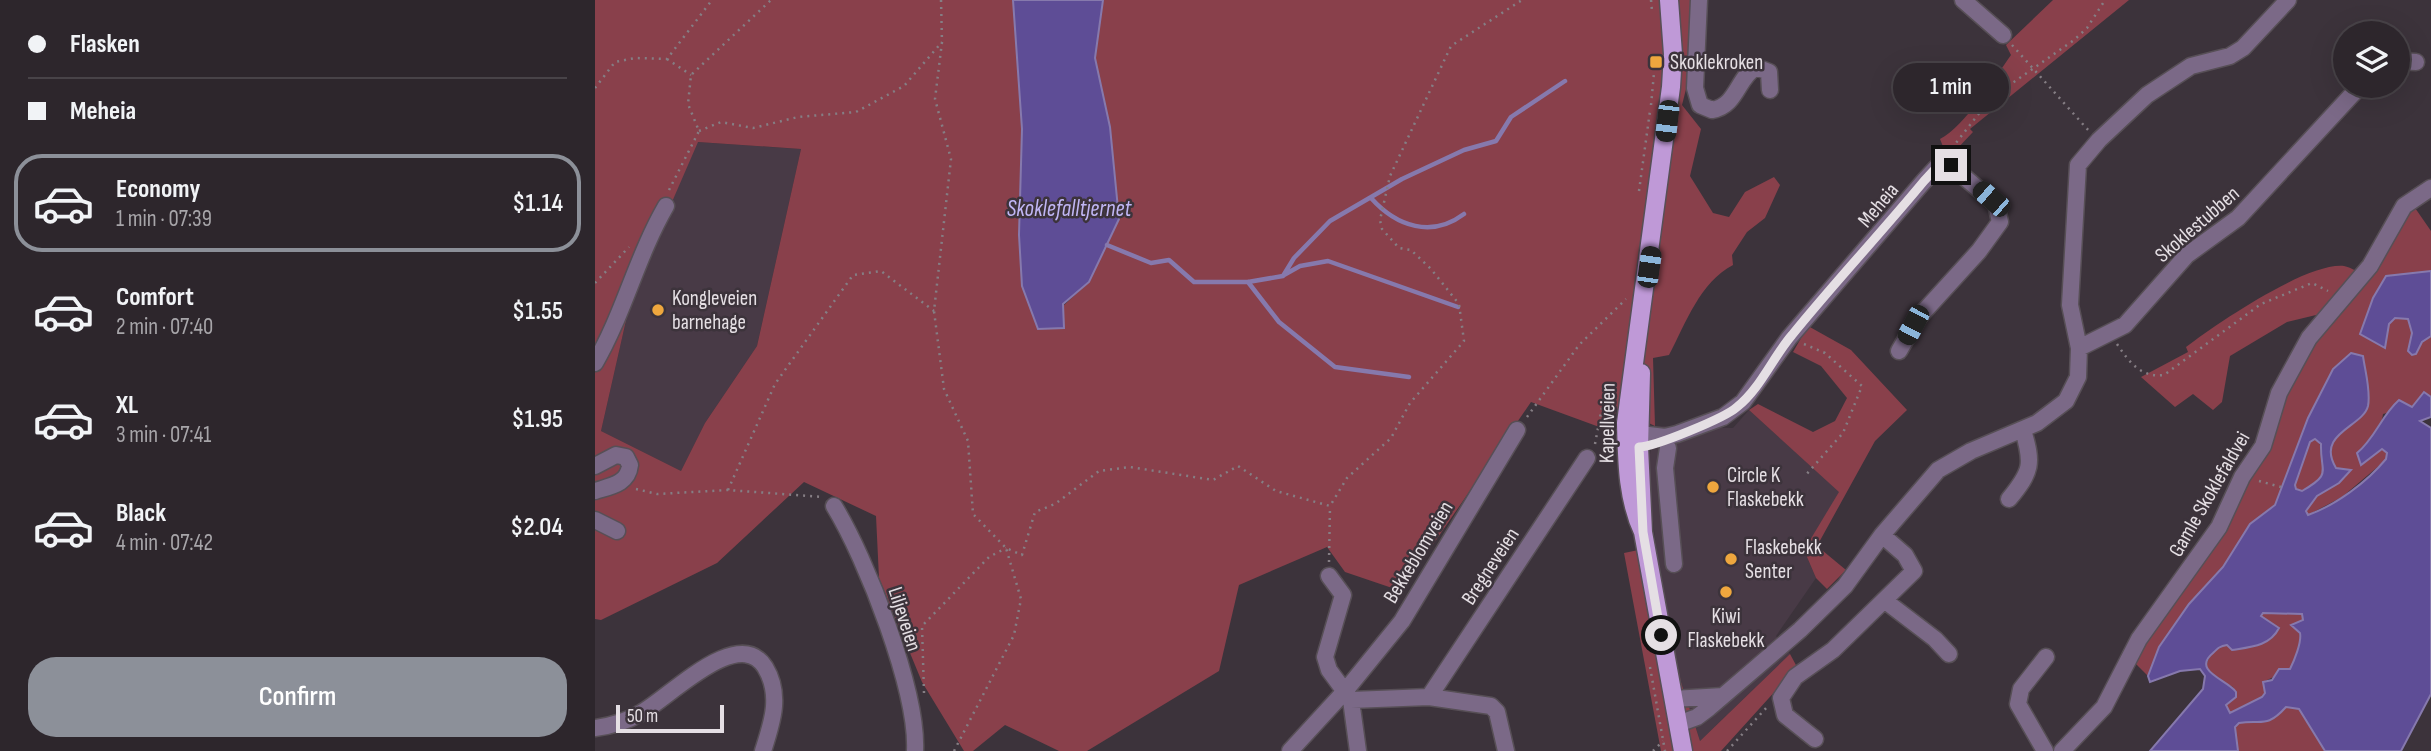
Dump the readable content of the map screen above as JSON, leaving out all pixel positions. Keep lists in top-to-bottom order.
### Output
{
  "streets": {
    "main road": ["Kapellveien"],
    "street": [
      "Meheia",
      "Skoklestubben",
      "Gamle Skoklefaldvei",
      "Bekkeblomveien",
      "Bregneveien",
      "Liljeveien"
    ]
  },
  "crossings": [
    ["Meheia", "Kapellveien"]
  ],
  "water": ["Skoklefalltjernet"],
  "places": {
    "transit": ["Skoklekroken"],
    "other": [
      "Kongleveien barnehage",
      "Circle K Flaskebekk",
      "Flaskebekk Senter",
      "Kiwi Flaskebekk"
    ]
  },
  "scale_bar": "50 m",
  "page": {
    "banner": ["Flasken", "Meheia"],
    "bubble": "1 min",
    "list": [
      {
        "name": "Economy",
        "note": "1 min · 07:39",
        "value": "$1.14"
      },
      {
        "name": "Comfort",
        "note": "2 min · 07:40",
        "value": "$1.55"
      },
      {
        "name": "XL",
        "note": "3 min · 07:41",
        "value": "$1.95"
      },
      {
        "name": "Black",
        "note": "4 min · 07:42",
        "value": "$2.04"
      }
    ],
    "buttons": "Confirm",
    "scale": "50 m"
  }
}
